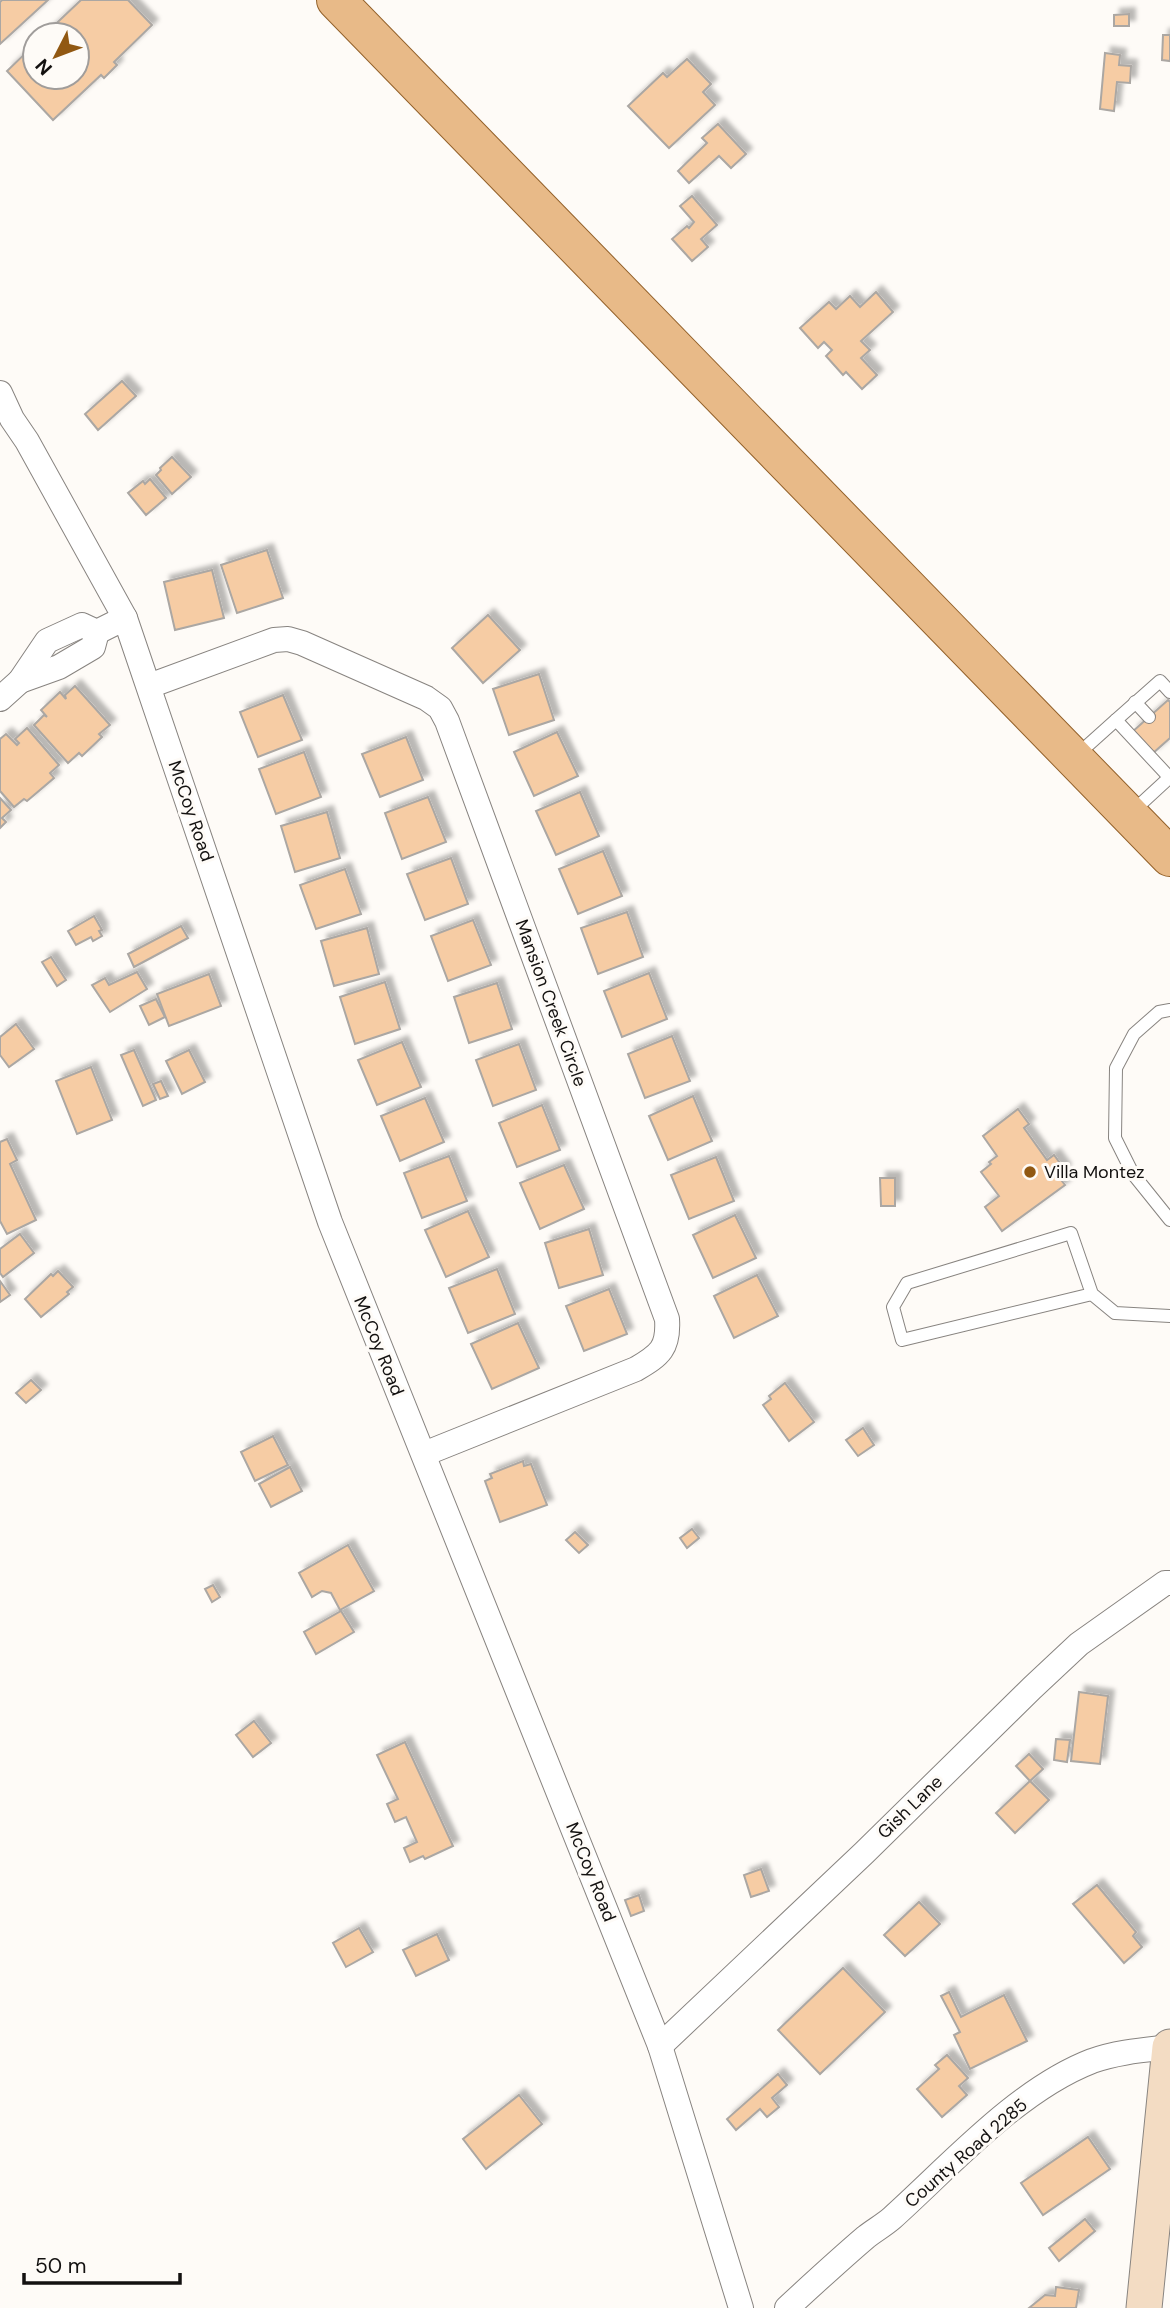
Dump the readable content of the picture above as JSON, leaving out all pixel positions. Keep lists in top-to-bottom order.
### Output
{
  "streets": {
    "street": [
      "McCoy Road",
      "Mansion Creek Circle",
      "Gish Lane",
      "County Road 2285"
    ]
  },
  "crossings": [
    ["McCoy Road", "Mansion Creek Circle"],
    ["McCoy Road", "Gish Lane"]
  ],
  "places": ["Villa Montez"],
  "scale_bar": "50 m",
  "north": "bottom left"
}
